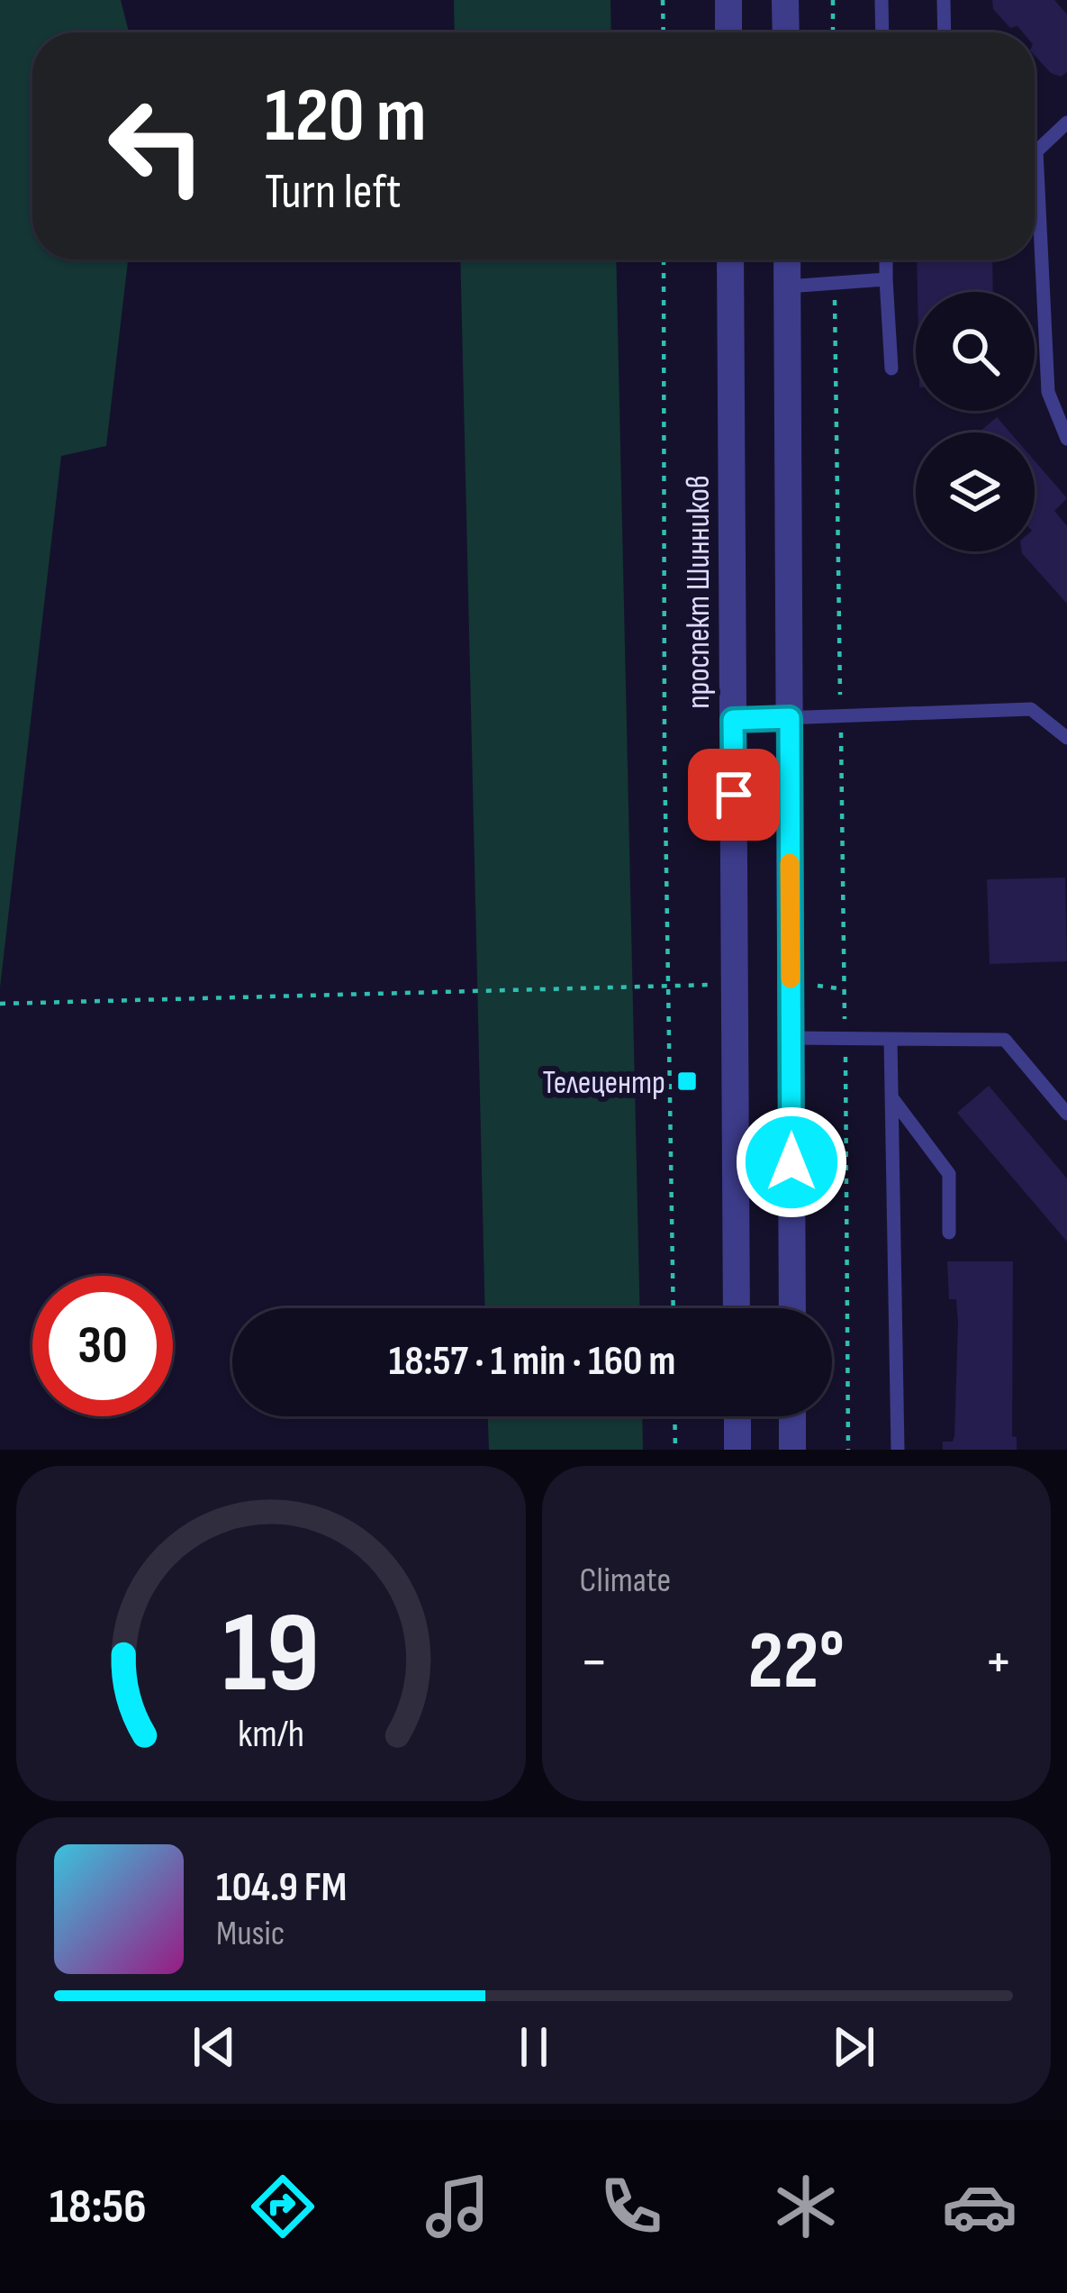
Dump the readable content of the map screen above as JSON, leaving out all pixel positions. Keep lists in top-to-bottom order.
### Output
{
  "streets": {
    "street": ["проспект Шинников"]
  },
  "places": {
    "transit": ["Телецентр"]
  },
  "page": {
    "turn": ["120 m", "Turn left"],
    "limit": "30",
    "trip": "18:57 · 1 min · 160 m",
    "tile": "Climate",
    "heat": ["−", "22°", "+"],
    "song": ["104.9 FM", "Music"],
    "tabs": "18:56",
    "gauge": ["19", "km/h"]
  }
}
